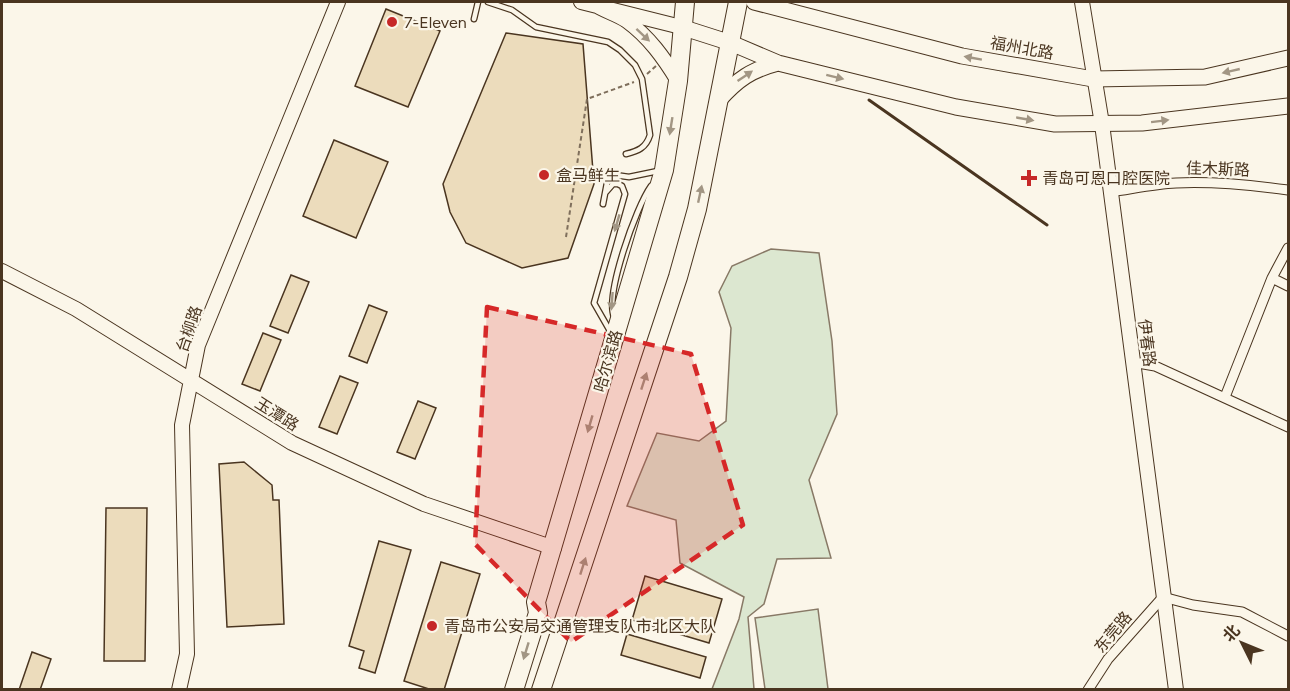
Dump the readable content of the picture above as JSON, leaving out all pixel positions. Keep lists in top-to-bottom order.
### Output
{
  "streets": {
    "highway": ["哈尔滨路"],
    "main road": ["福州北路"],
    "street": [
      "佳木斯路",
      "台柳路",
      "伊春路",
      "玉潭路",
      "东莞路"
    ]
  },
  "crossings": [
    ["福州北路", "伊春路"],
    ["佳木斯路", "伊春路"],
    ["台柳路", "玉潭路"],
    ["伊春路", "东莞路"],
    ["哈尔滨路", "玉潭路"]
  ],
  "places": {
    "other": ["7-Eleven", "盒马鲜生", "青岛市公安局交通管理支队市北区大队"],
    "health": ["青岛可恩口腔医院"]
  },
  "north": "top left"
}
